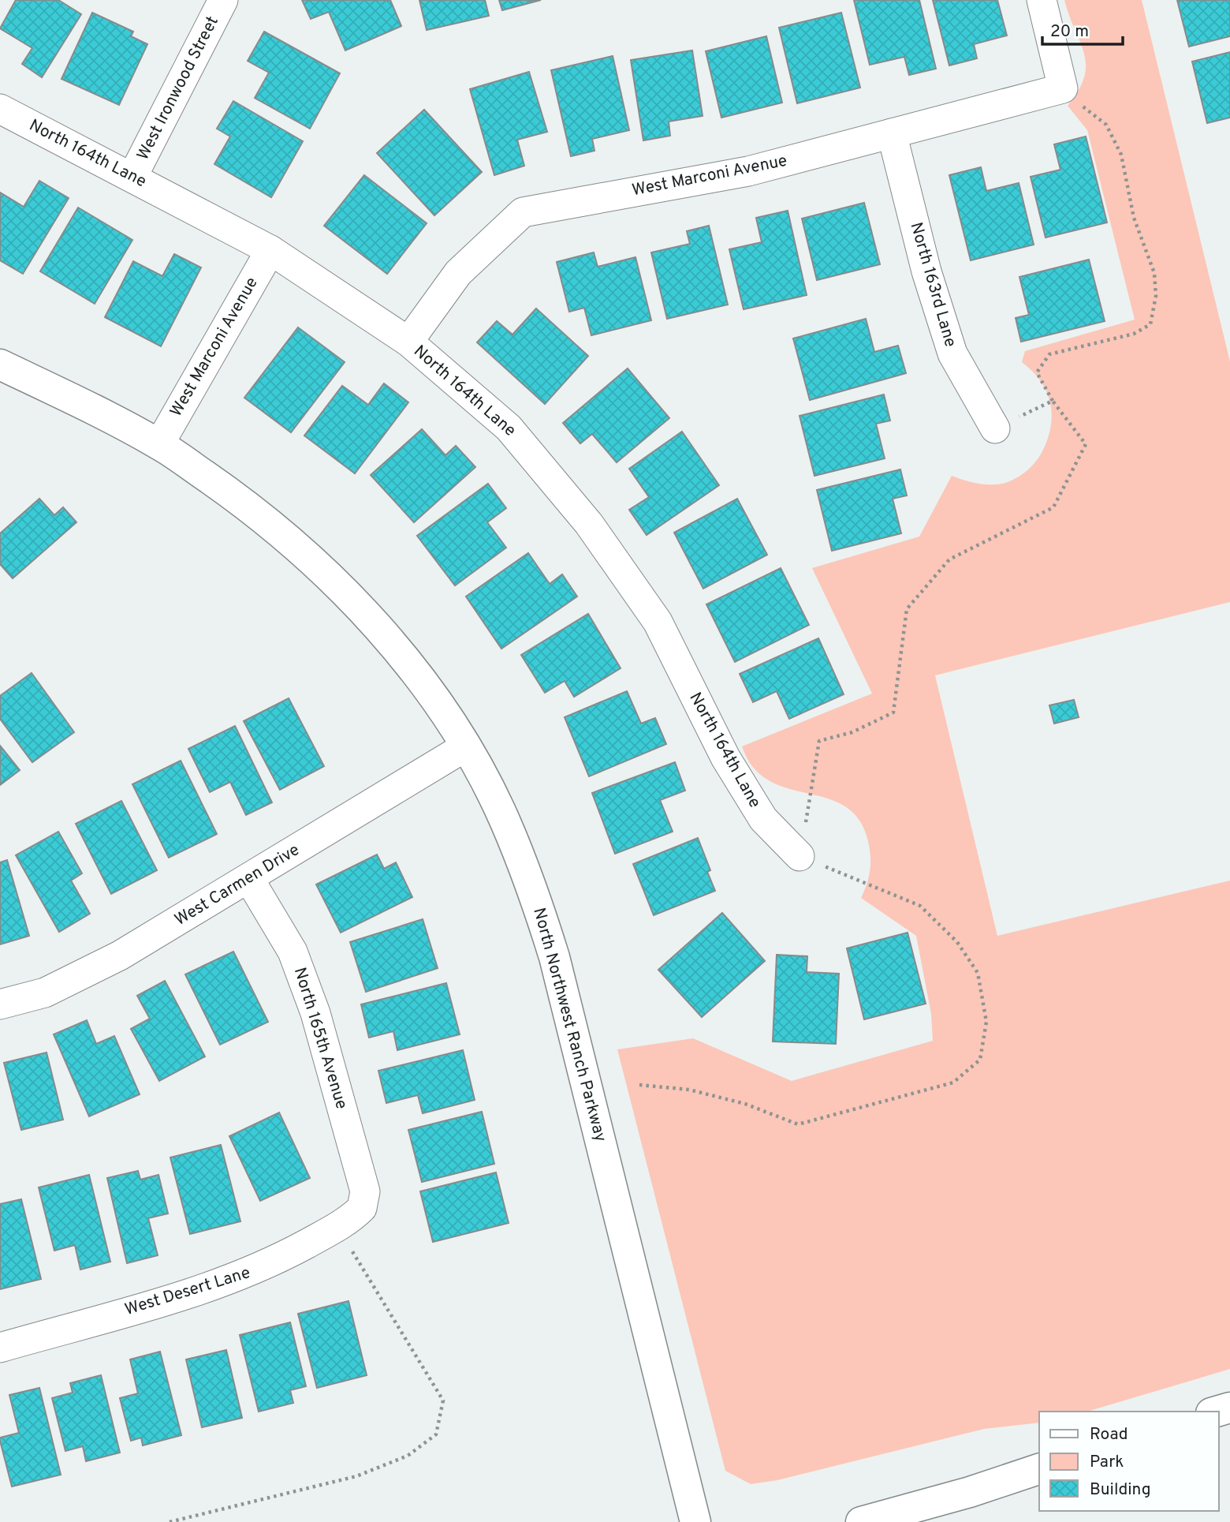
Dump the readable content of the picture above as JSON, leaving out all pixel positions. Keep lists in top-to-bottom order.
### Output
{
  "streets": {
    "main road": ["North Northwest Ranch Parkway"],
    "street": [
      "West Ironwood Street",
      "North 164th Lane",
      "West Marconi Avenue",
      "North 163rd Lane",
      "West Carmen Drive",
      "North 165th Avenue",
      "West Desert Lane"
    ]
  },
  "crossings": [
    ["West Ironwood Street", "North 164th Lane"],
    ["North 164th Lane", "West Marconi Avenue"],
    ["West Marconi Avenue", "North 163rd Lane"],
    ["West Marconi Avenue", "North Northwest Ranch Parkway"],
    ["West Carmen Drive", "North Northwest Ranch Parkway"],
    ["West Carmen Drive", "North 165th Avenue"],
    ["North 165th Avenue", "West Desert Lane"]
  ],
  "legend": ["Road", "Park", "Building"],
  "scale_bar": "20 m"
}
